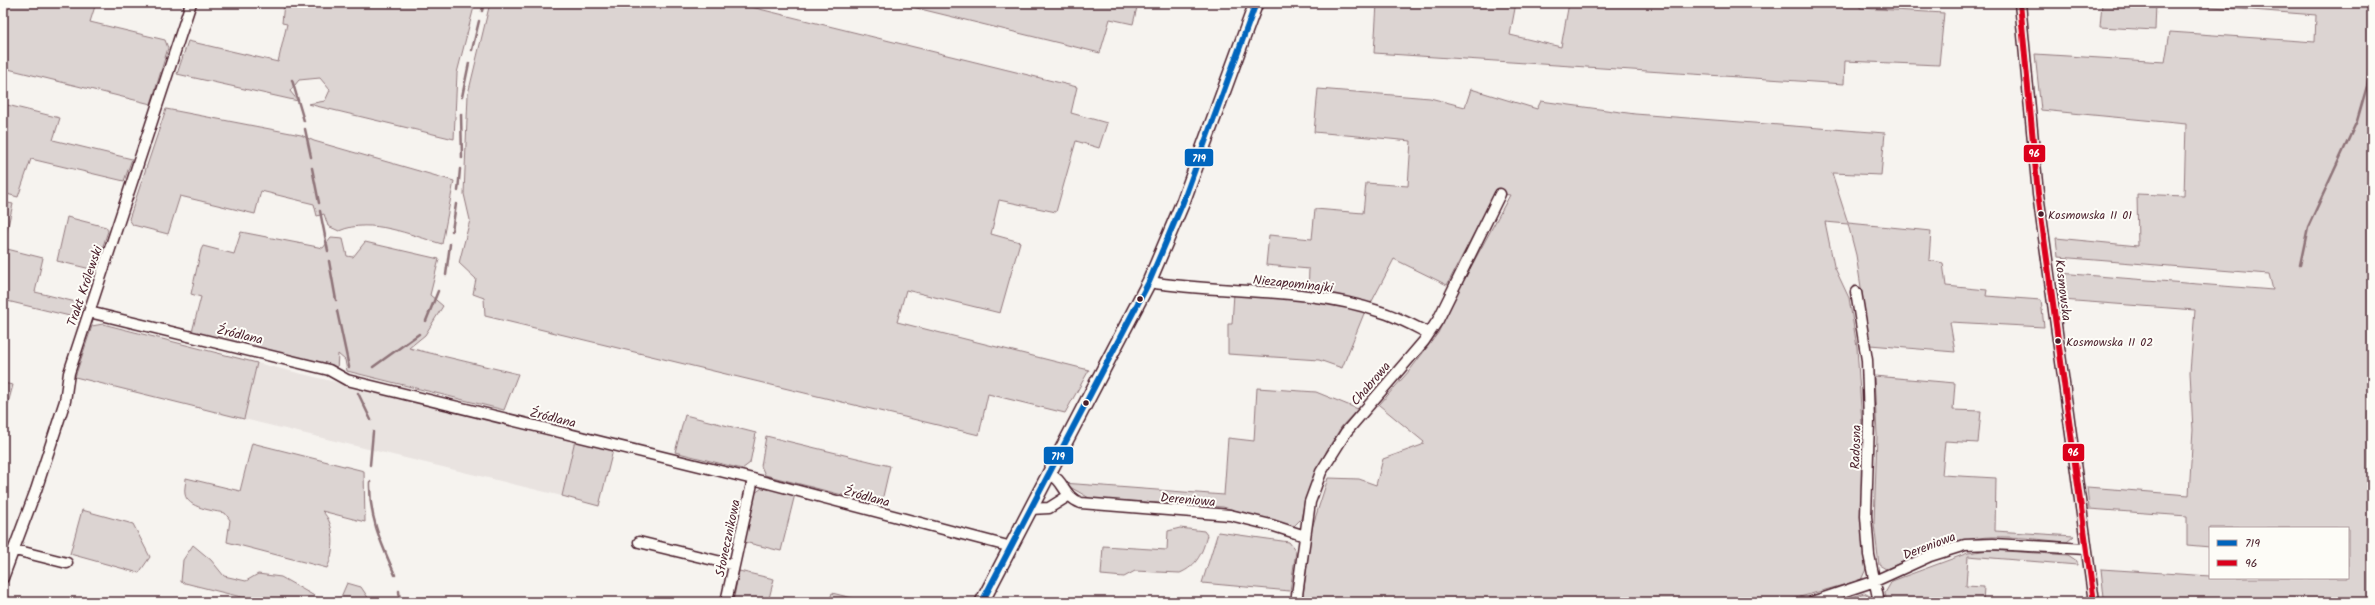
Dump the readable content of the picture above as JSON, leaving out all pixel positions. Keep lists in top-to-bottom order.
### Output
{
  "streets": {
    "street": [
      "Niezapominajki",
      "Trakt Królewski",
      "Kosmowska",
      "Źródlana",
      "Chabrowa",
      "Radosna",
      "Dereniowa",
      "Słonecznikowa"
    ]
  },
  "crossings": [
    ["Niezapominajki", "Chabrowa"],
    ["Trakt Królewski", "Źródlana"],
    ["Kosmowska", "Dereniowa"],
    ["Źródlana", "Słonecznikowa"],
    ["Chabrowa", "Dereniowa"],
    ["Radosna", "Dereniowa"]
  ],
  "places": ["Kosmowska II 01", "Kosmowska II 02"],
  "lines": ["transit line 719", "transit line 96"],
  "legend": ["719", "96"]
}
